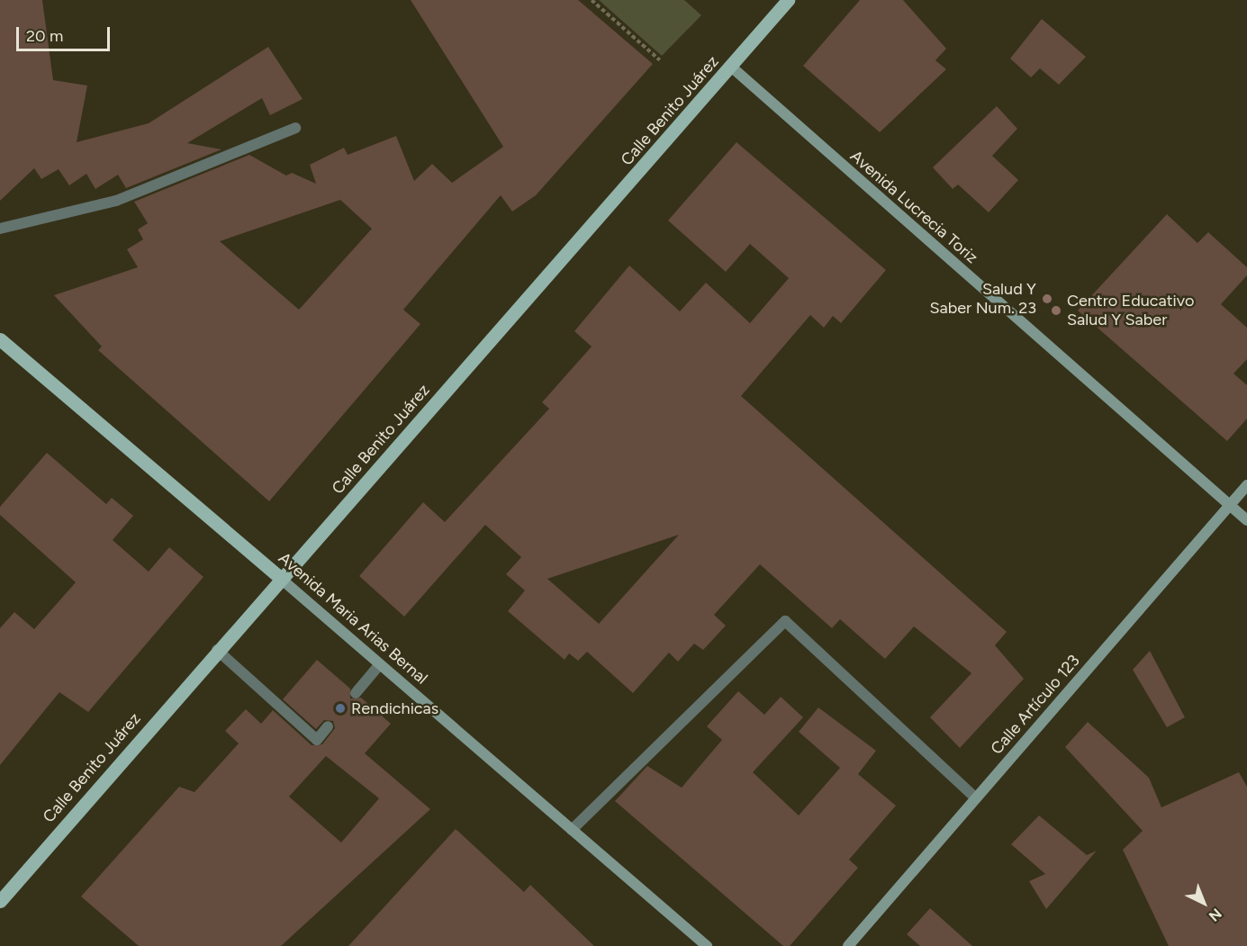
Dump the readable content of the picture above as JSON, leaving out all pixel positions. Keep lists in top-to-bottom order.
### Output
{
  "streets": {
    "main road": ["Calle Benito Juárez", "Avenida Maria Arias Bernal"],
    "street": ["Avenida Lucrecia Toriz", "Calle Artículo 123"]
  },
  "crossings": [
    ["Calle Benito Juárez", "Avenida Lucrecia Toriz"],
    ["Calle Benito Juárez", "Avenida Maria Arias Bernal"],
    ["Avenida Lucrecia Toriz", "Calle Artículo 123"]
  ],
  "places": ["Salud Y Saber Num. 23", "Centro Educativo Salud Y Saber", "Rendichicas"],
  "scale_bar": "20 m",
  "north": "bottom right"
}
